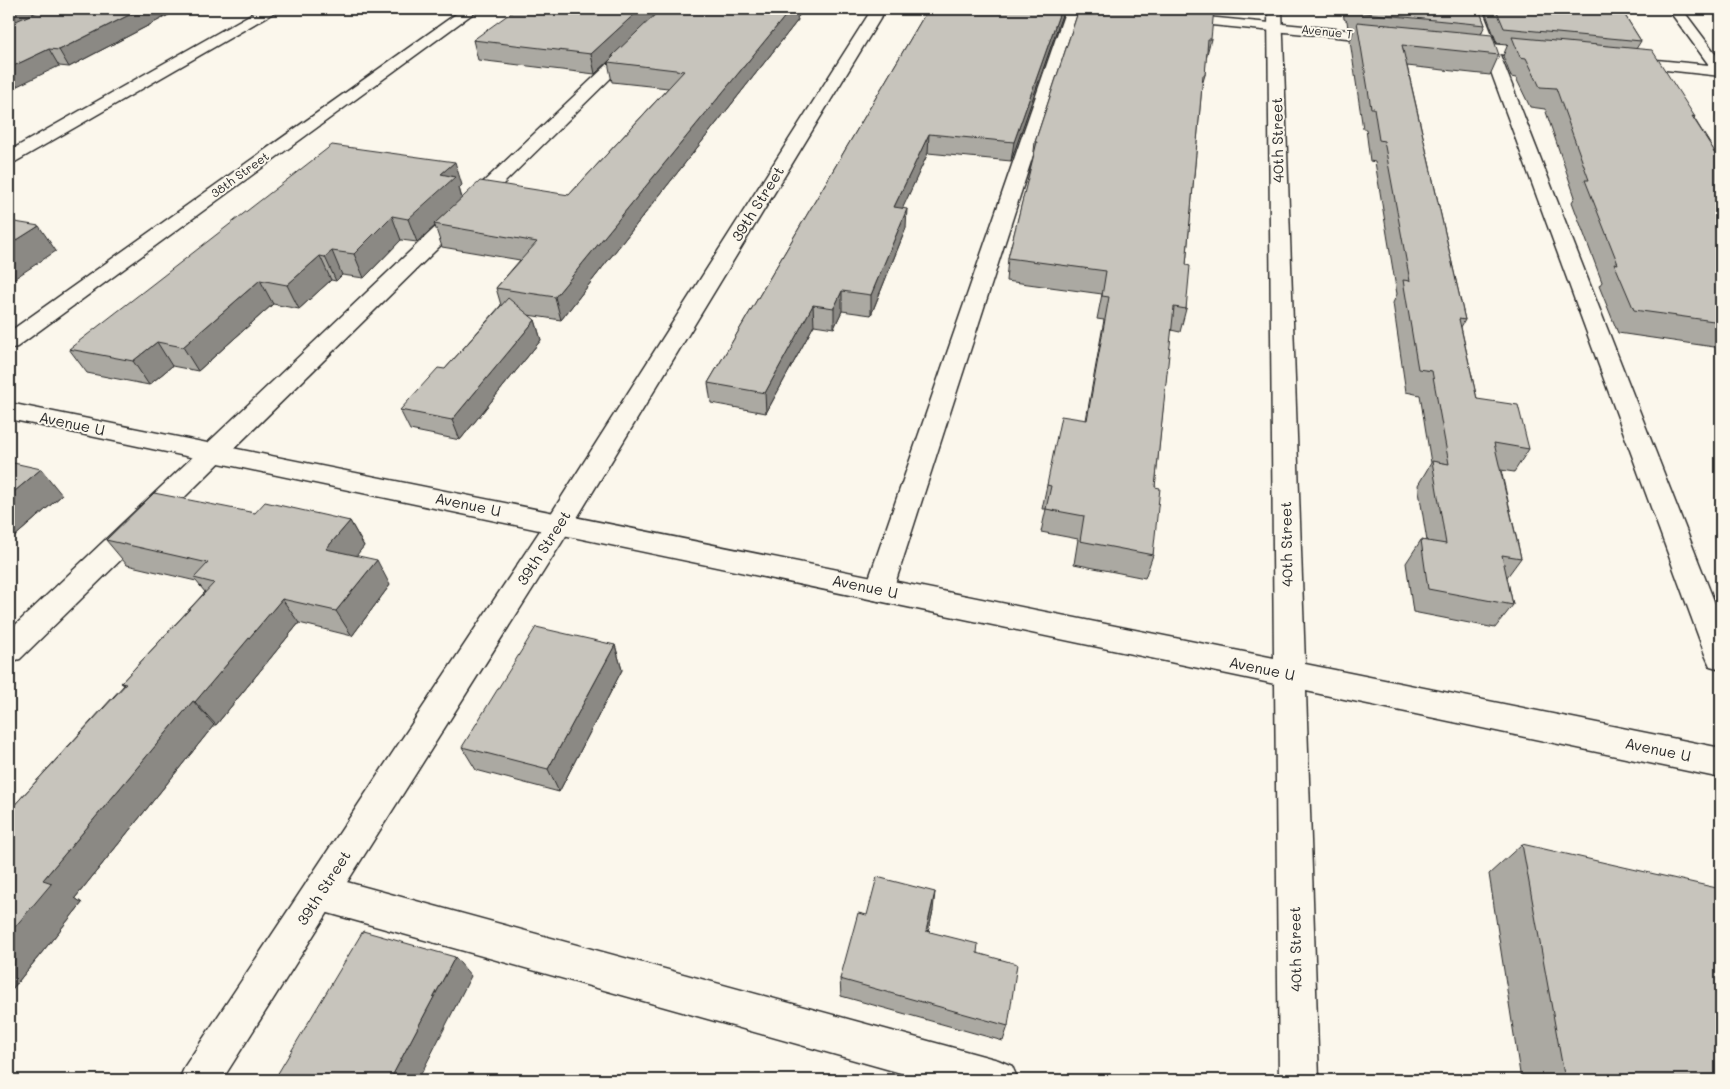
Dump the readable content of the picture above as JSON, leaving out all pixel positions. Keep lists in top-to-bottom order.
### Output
{
  "streets": {
    "street": [
      "Avenue T",
      "40th Street",
      "38th Street",
      "39th Street",
      "Avenue U"
    ]
  },
  "crossings": [
    ["Avenue T", "40th Street"],
    ["40th Street", "Avenue U"],
    ["39th Street", "Avenue U"]
  ]
}
